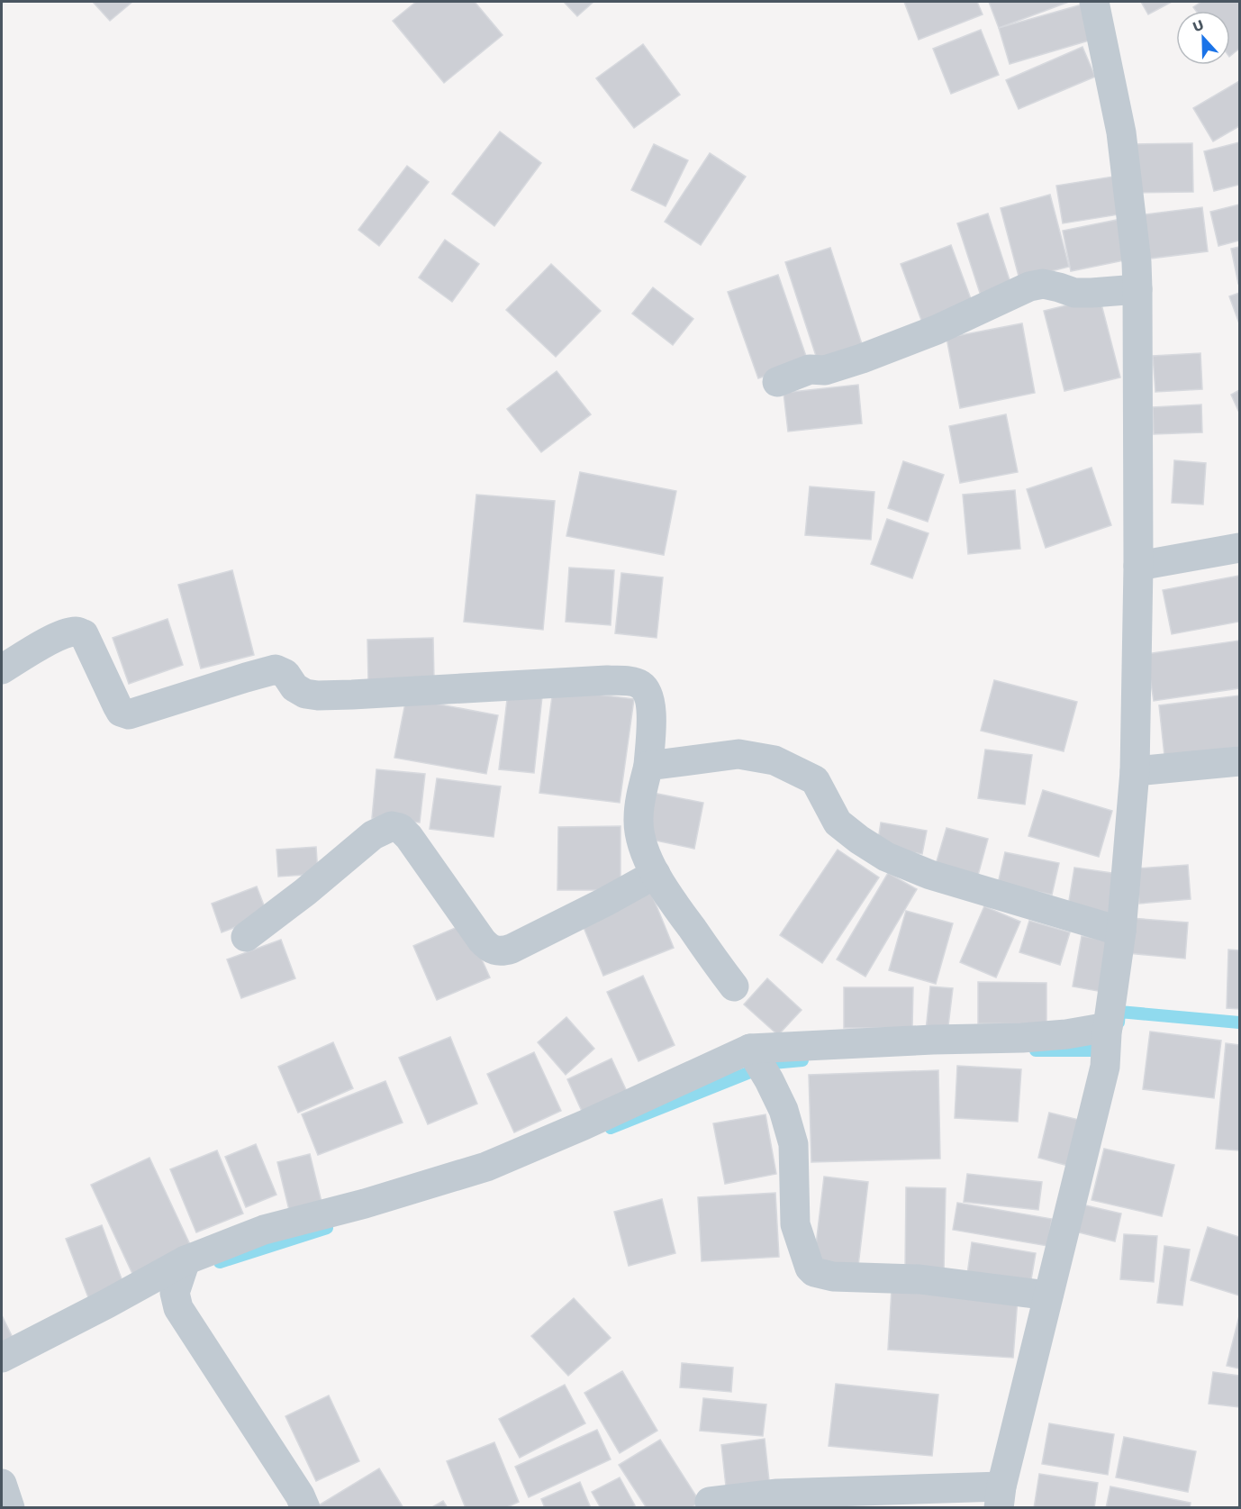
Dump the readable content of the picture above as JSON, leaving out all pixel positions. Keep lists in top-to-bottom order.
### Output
{
  "north": "top"
}
